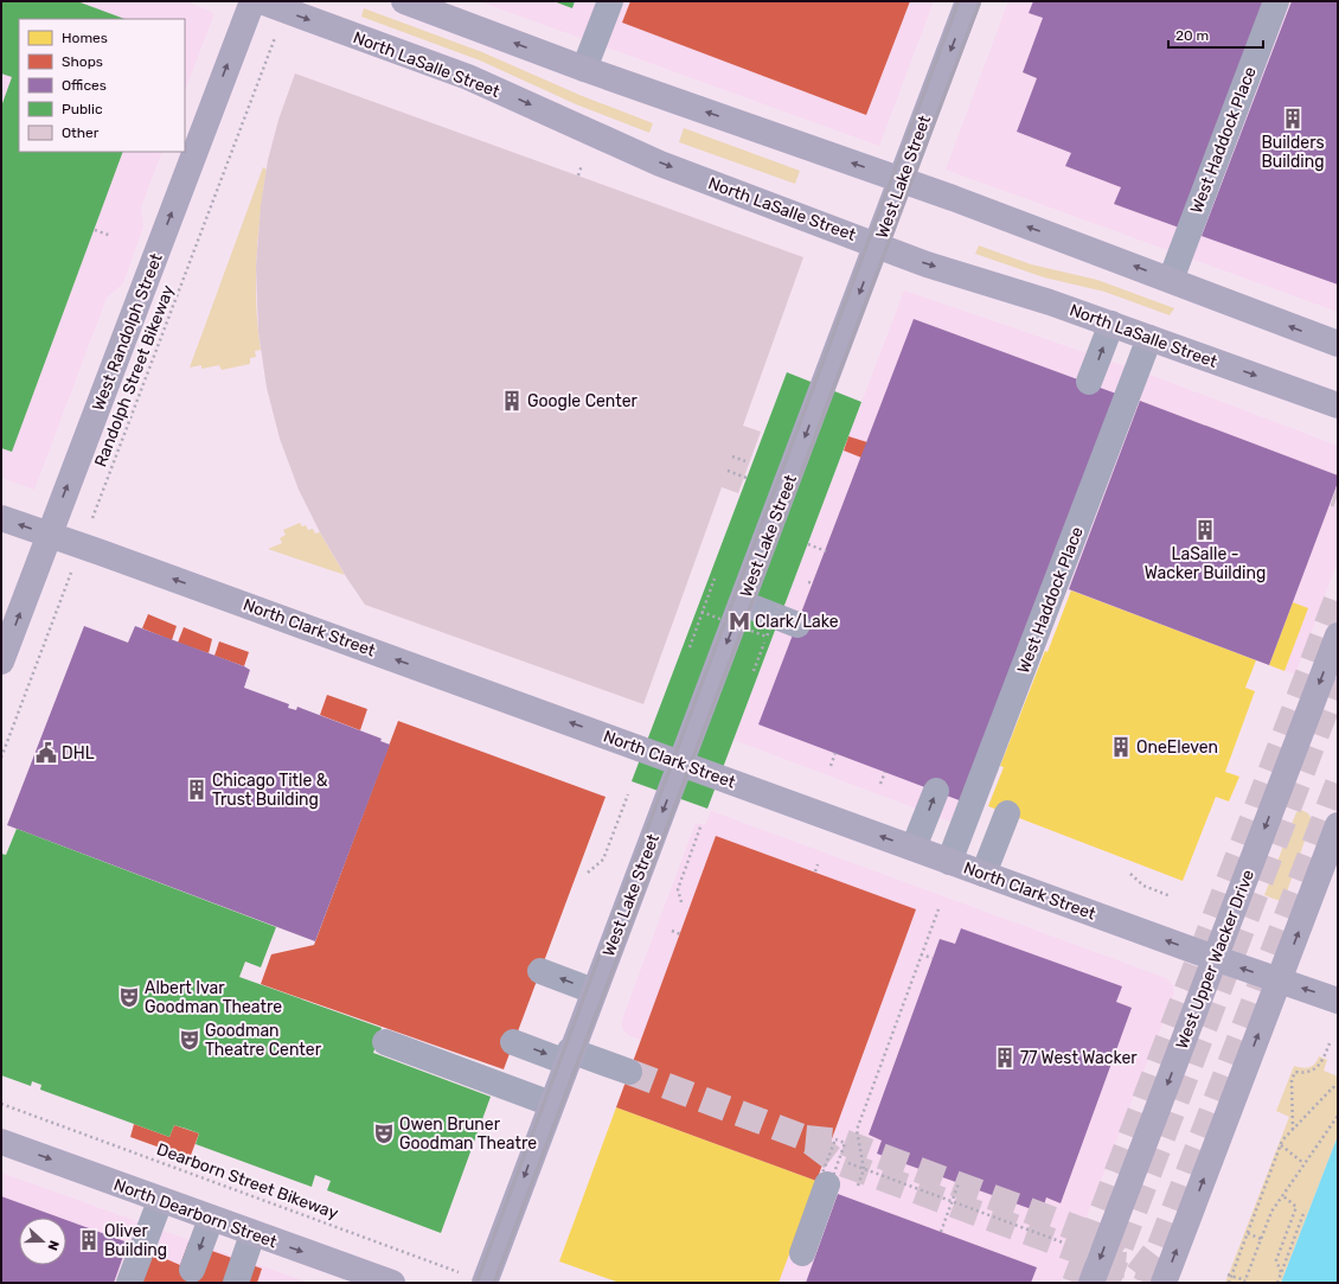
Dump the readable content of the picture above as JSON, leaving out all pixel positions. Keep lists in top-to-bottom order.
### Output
{
  "streets": {
    "main road": [
      "North LaSalle Street",
      "West Lake Street",
      "West Randolph Street",
      "North Clark Street",
      "West Upper Wacker Drive",
      "North Dearborn Street"
    ],
    "street": ["West Haddock Place"],
    "path": ["Randolph Street Bikeway", "Dearborn Street Bikeway"]
  },
  "crossings": [
    ["North LaSalle Street", "West Haddock Place"],
    ["North LaSalle Street", "West Lake Street"],
    ["North LaSalle Street", "Randolph Street Bikeway"],
    ["West Haddock Place", "North Clark Street"],
    ["West Lake Street", "North Clark Street"],
    ["West Lake Street", "Dearborn Street Bikeway"],
    ["West Randolph Street", "North Clark Street"],
    ["Randolph Street Bikeway", "North Clark Street"],
    ["North Clark Street", "West Upper Wacker Drive"]
  ],
  "one_way": [
    "West Lake Street",
    "West Randolph Street",
    "North Clark Street",
    "North Dearborn Street"
  ],
  "places": {
    "building": [
      "Builders Building",
      "Google Center",
      "LaSalle - Wacker Building",
      "OneEleven",
      "Chicago Title & Trust Building",
      "77 West Wacker",
      "Oliver Building"
    ],
    "metro station": ["Clark/Lake"],
    "public building": ["DHL"],
    "theatre": ["Albert Ivar Goodman Theatre", "Goodman Theatre Center", "Owen Bruner Goodman Theatre"]
  },
  "legend": [
    "Homes",
    "Shops",
    "Offices",
    "Public",
    "Other"
  ],
  "scale_bar": "20 m",
  "north": "right"
}
